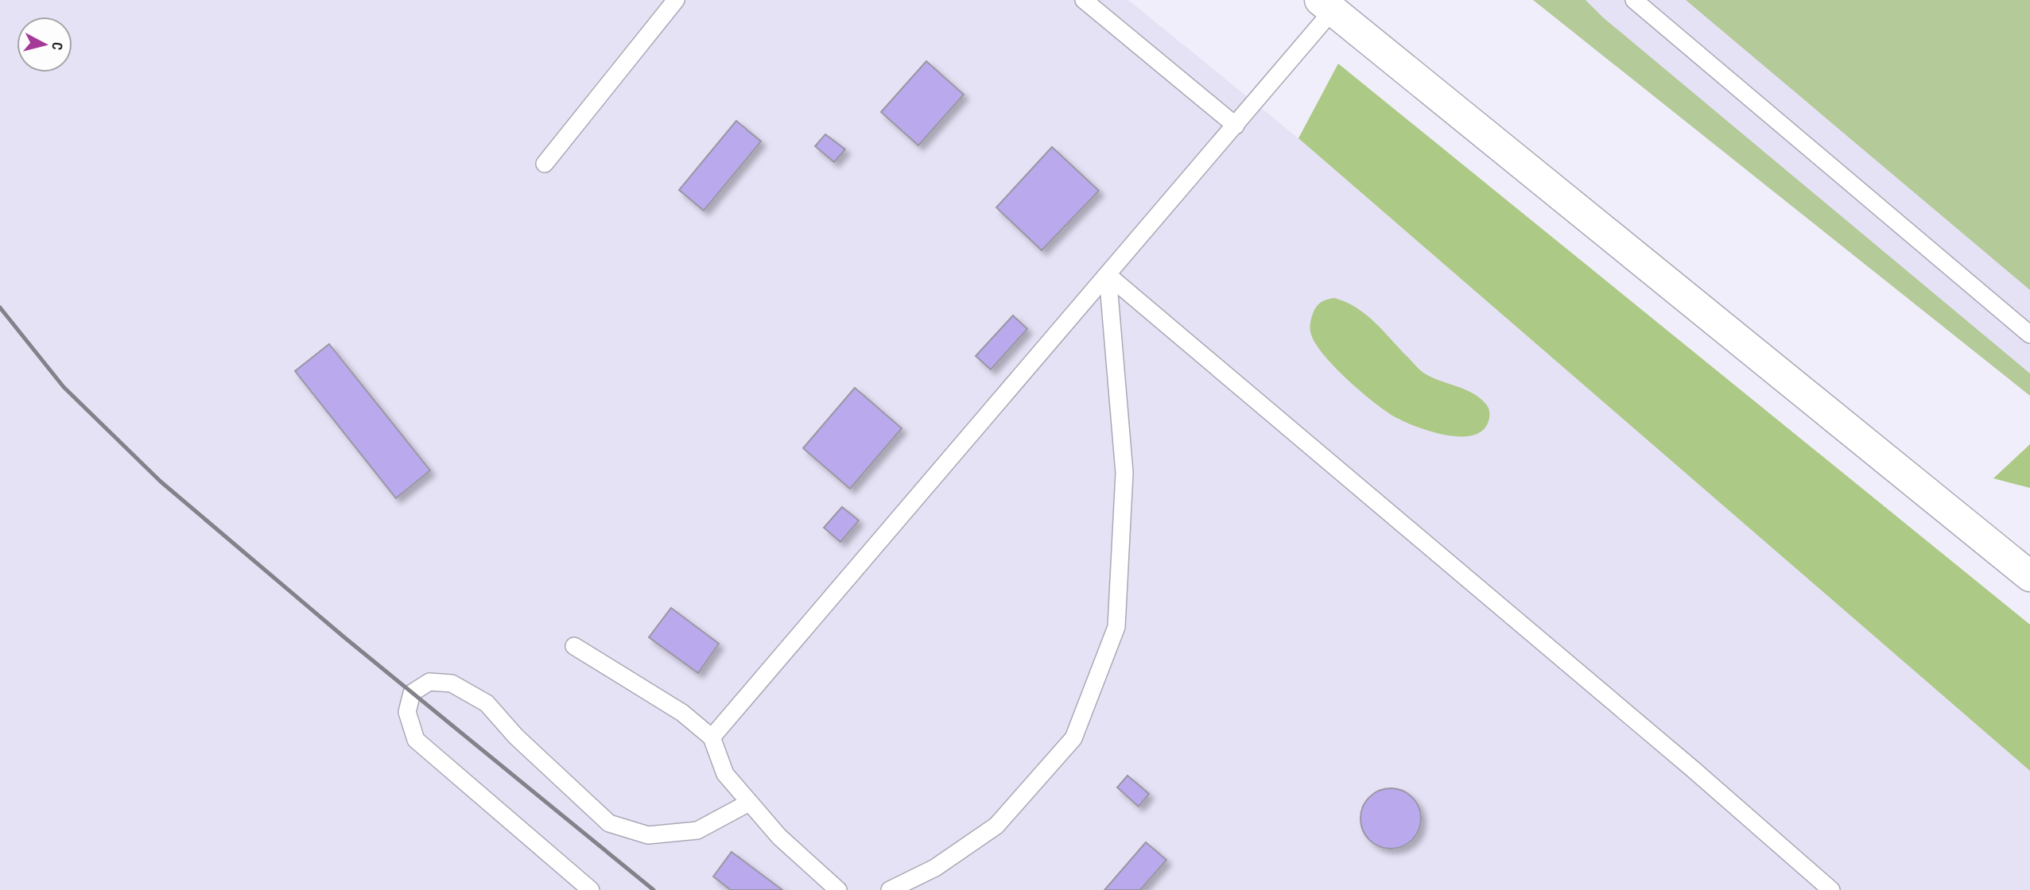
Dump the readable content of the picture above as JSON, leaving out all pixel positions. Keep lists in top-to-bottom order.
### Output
{
  "north": "right"
}
